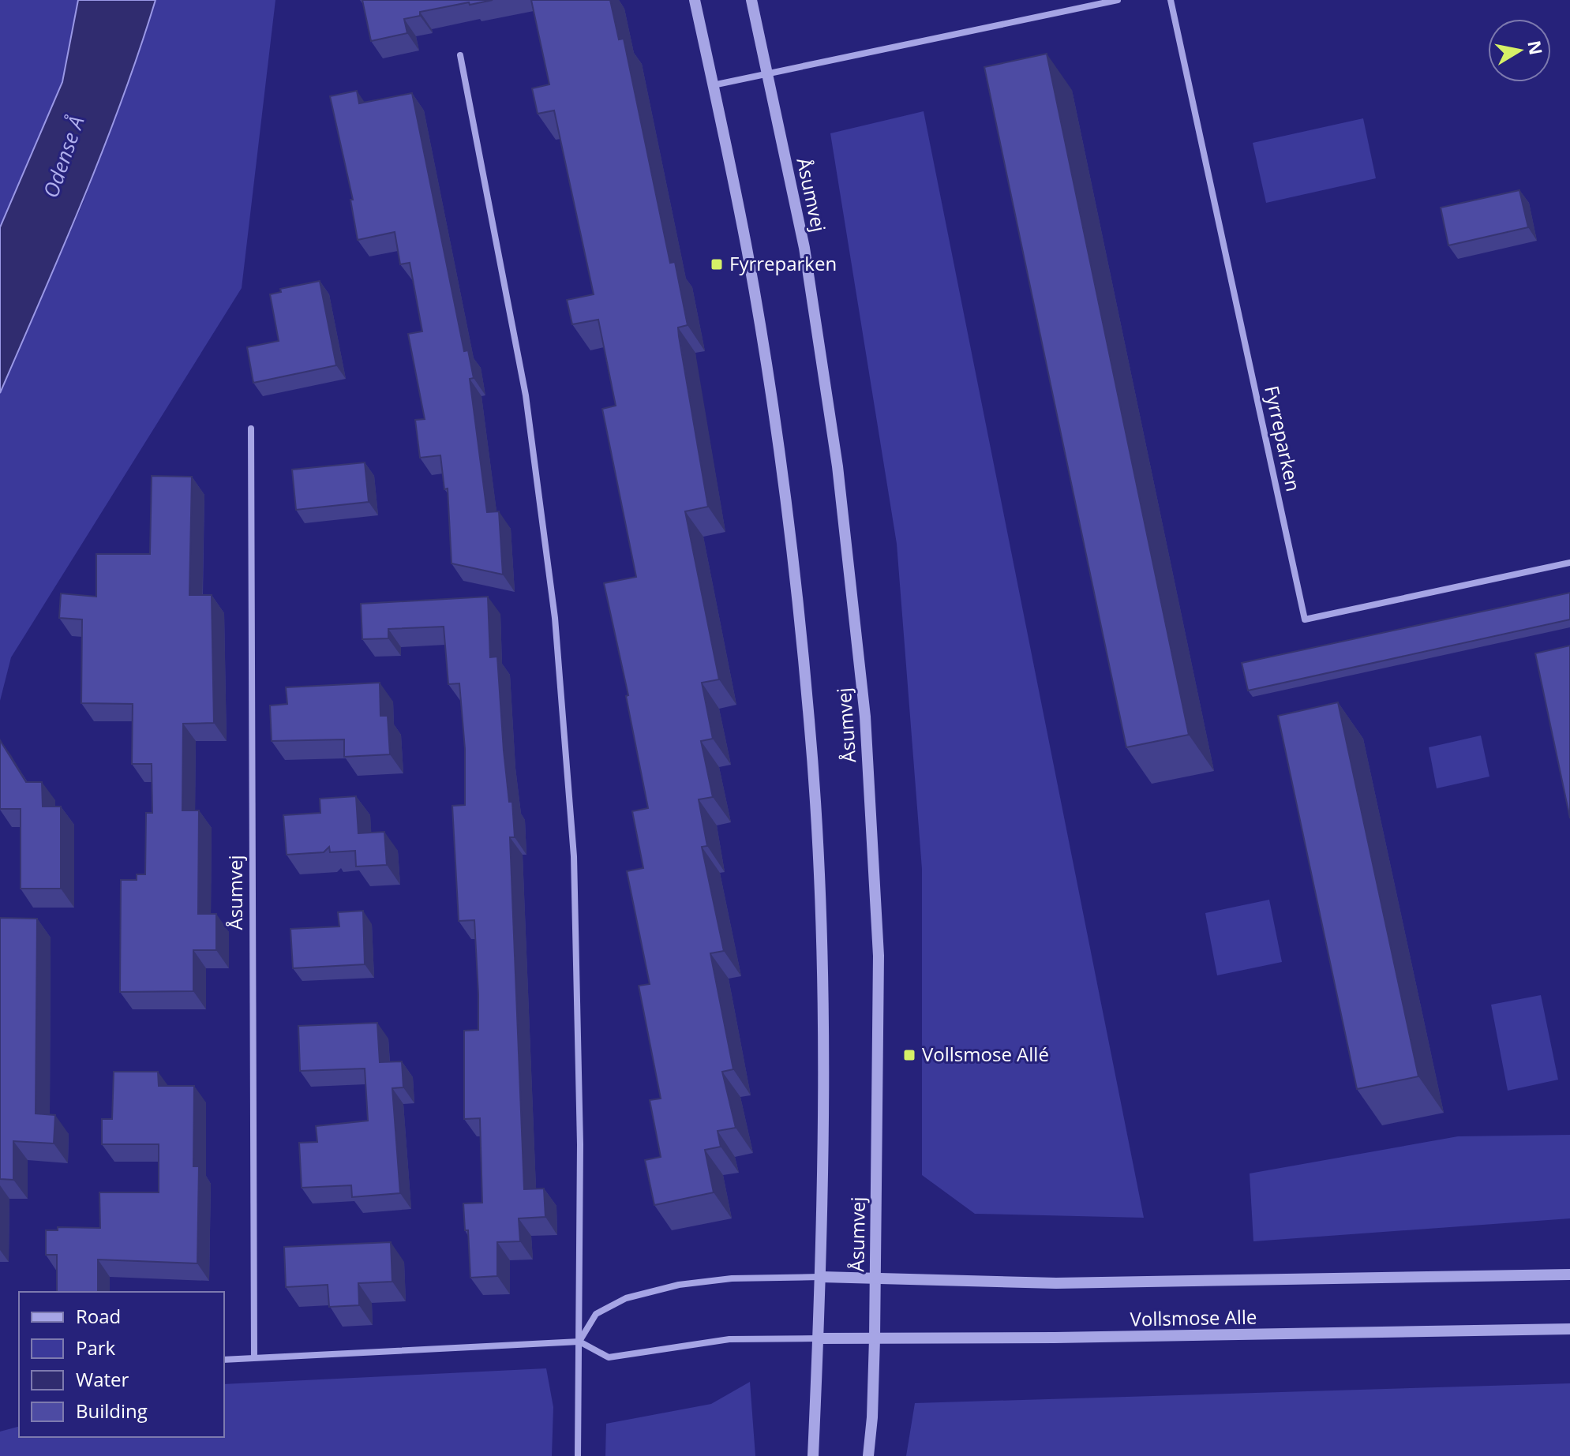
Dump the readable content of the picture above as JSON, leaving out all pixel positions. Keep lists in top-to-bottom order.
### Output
{
  "streets": {
    "street": ["Åsumvej", "Fyrreparken", "Vollsmose Alle"]
  },
  "crossings": [
    ["Åsumvej", "Vollsmose Alle"]
  ],
  "water": ["Odense Å"],
  "places": {
    "transit": ["Fyrreparken", "Vollsmose Allé"]
  },
  "legend": [
    "Road",
    "Park",
    "Water",
    "Building"
  ],
  "north": "right"
}
